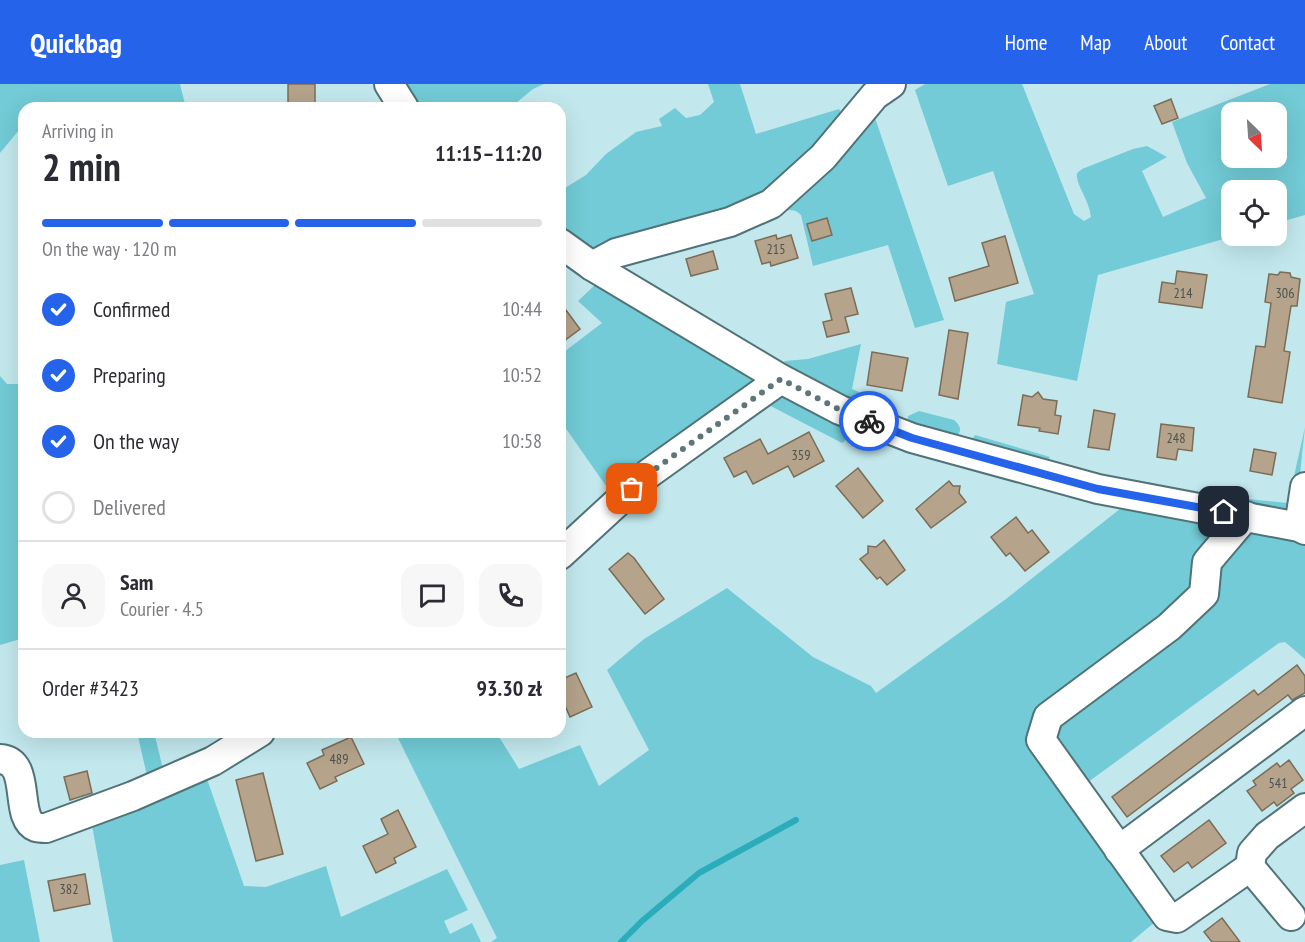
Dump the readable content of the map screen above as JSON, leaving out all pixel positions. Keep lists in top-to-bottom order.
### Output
{
  "house_numbers": [
    "215",
    "214",
    "306",
    "248",
    "359",
    "489",
    "541",
    "382"
  ],
  "north": "bottom right",
  "page": {
    "header": "Quickbag",
    "nav": [
      "Home",
      "Map",
      "About",
      "Contact"
    ],
    "heading": ["2 min", "Arriving in", "11:15–11:20"],
    "panel": [
      "Sam",
      "Courier · 4.5",
      "Order #3423",
      "93.30 zł"
    ],
    "bar": "On the way · 120 m",
    "list": [
      ["Confirmed", "10:44"],
      ["Preparing", "10:52"],
      ["On the way", "10:58"],
      "Delivered"
    ]
  }
}
